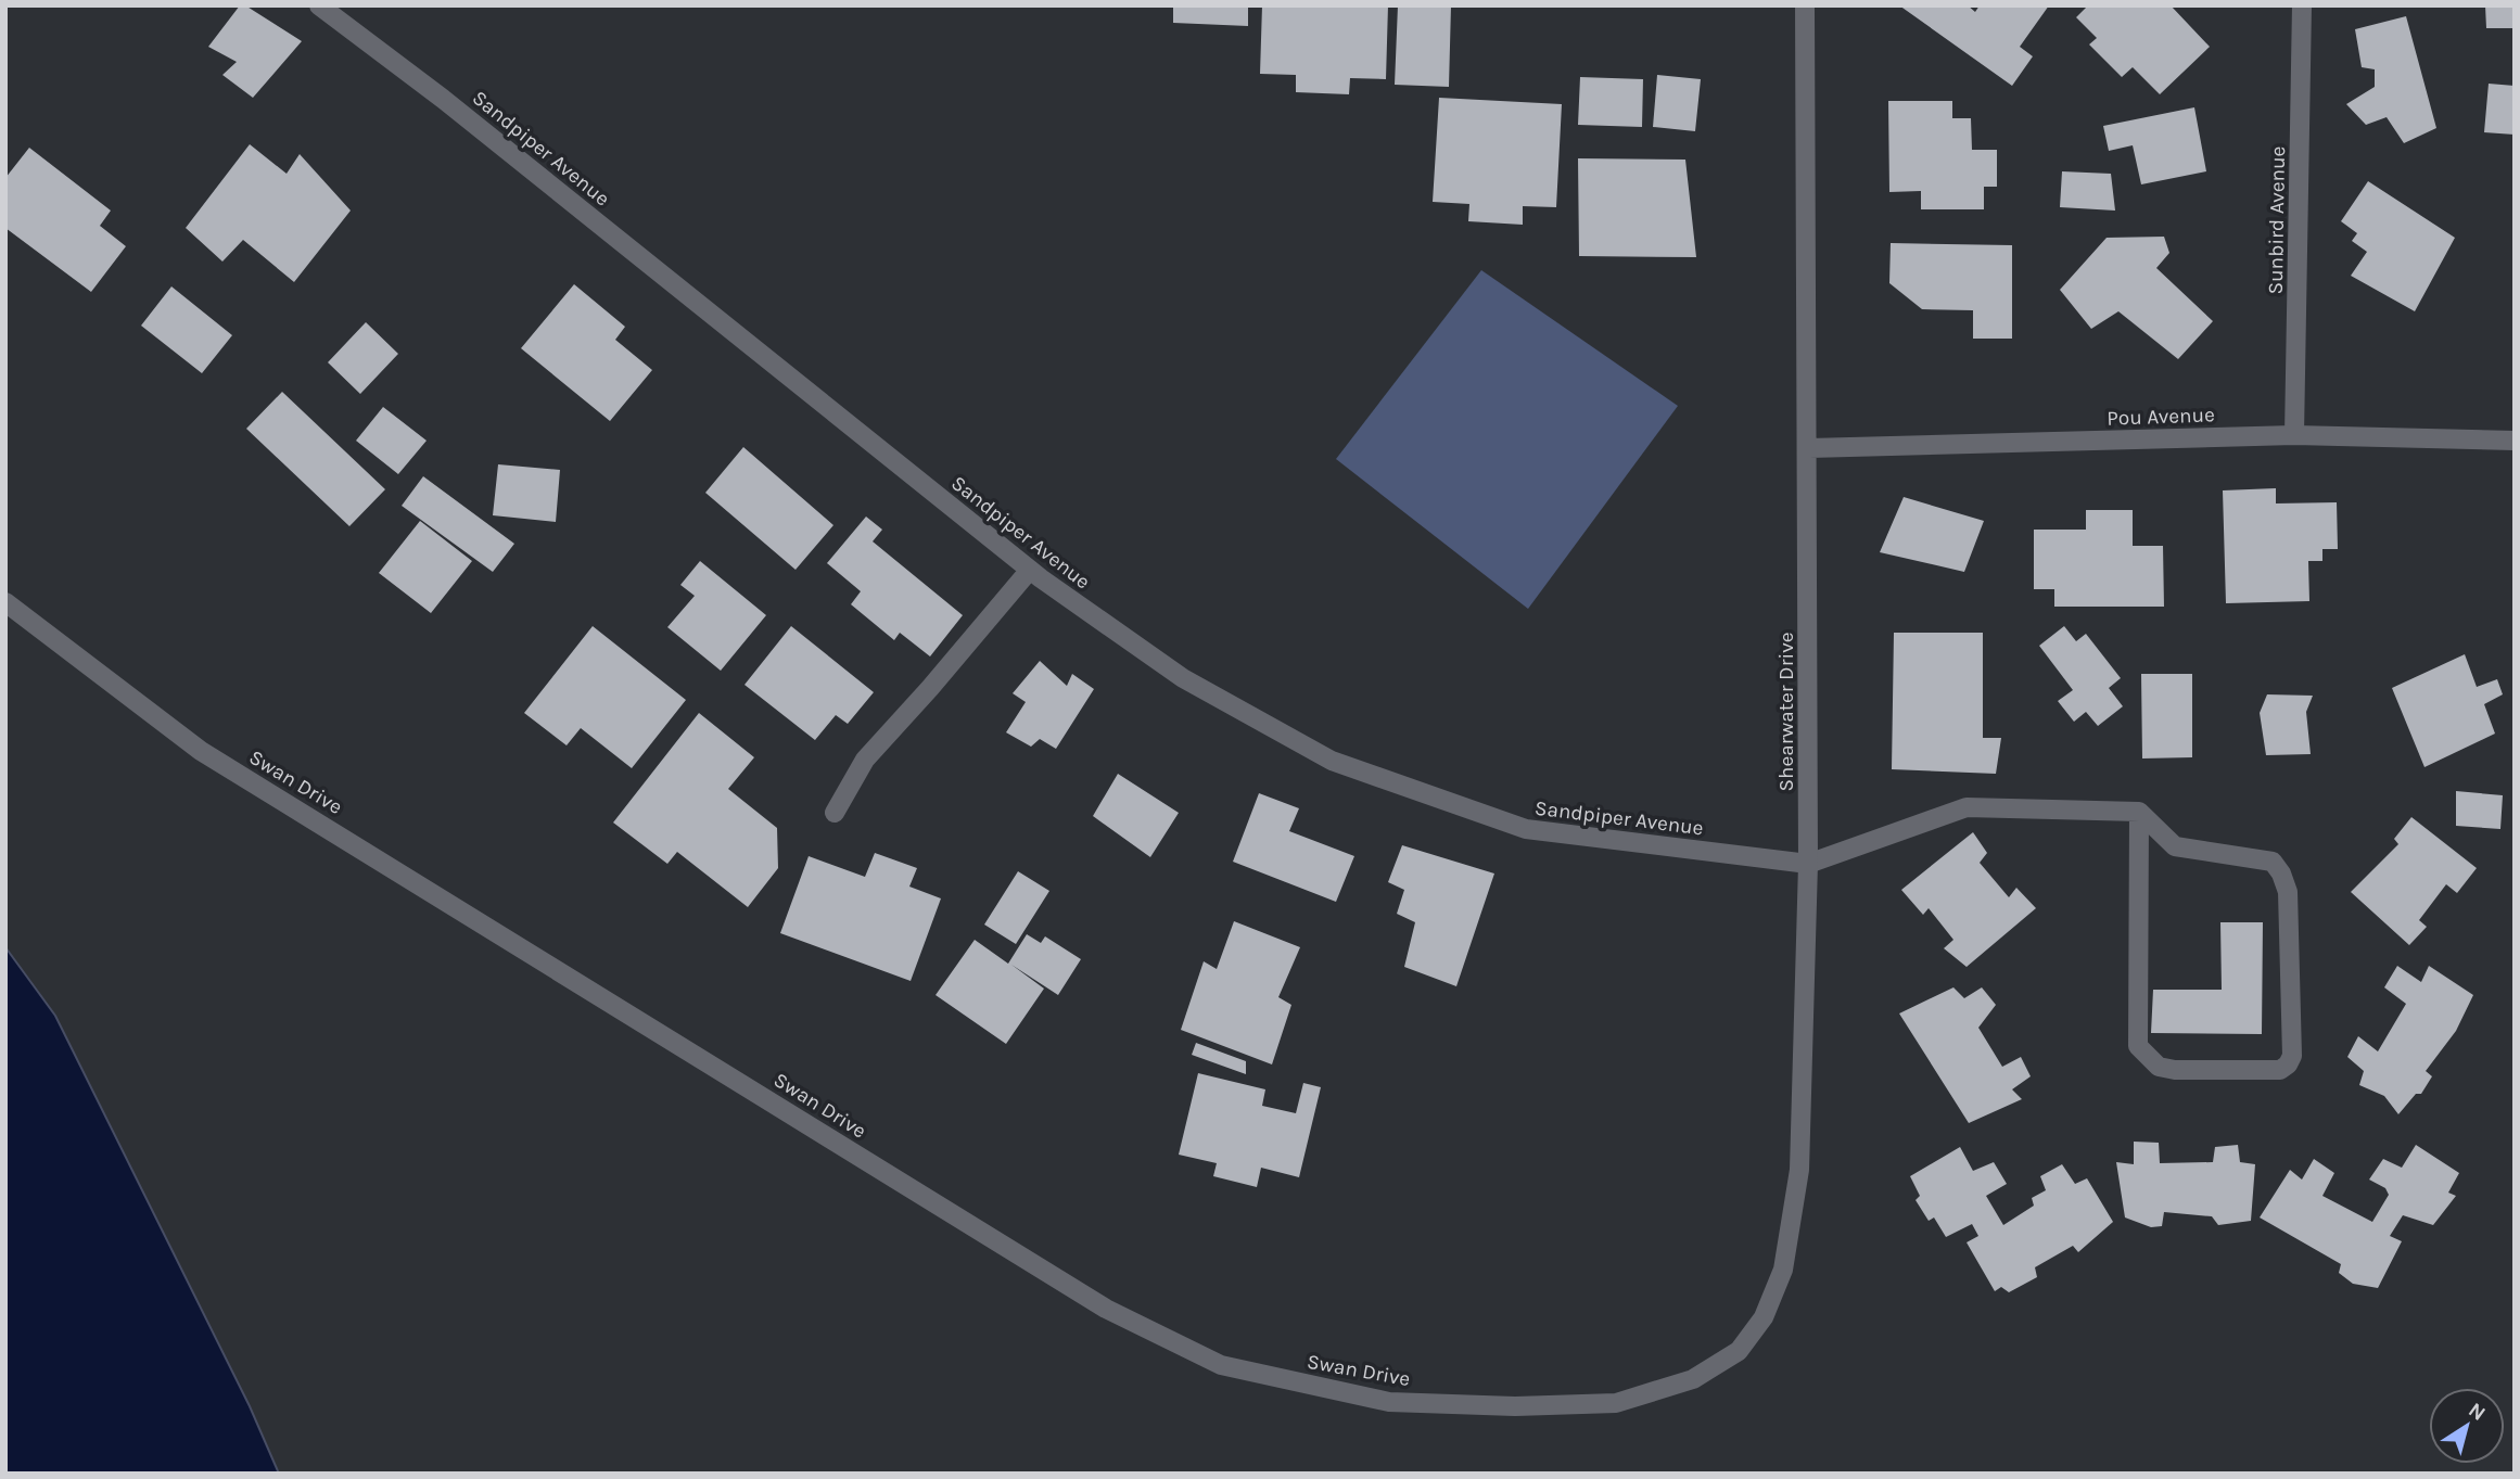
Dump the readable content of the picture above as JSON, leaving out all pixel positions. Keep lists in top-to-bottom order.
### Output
{
  "streets": {
    "street": [
      "Sandpiper Avenue",
      "Sunbird Avenue",
      "Pou Avenue",
      "Shearwater Drive",
      "Swan Drive"
    ]
  },
  "crossings": [
    ["Sandpiper Avenue", "Shearwater Drive"],
    ["Sunbird Avenue", "Pou Avenue"],
    ["Pou Avenue", "Shearwater Drive"],
    ["Shearwater Drive", "Swan Drive"]
  ],
  "north": "top right"
}
